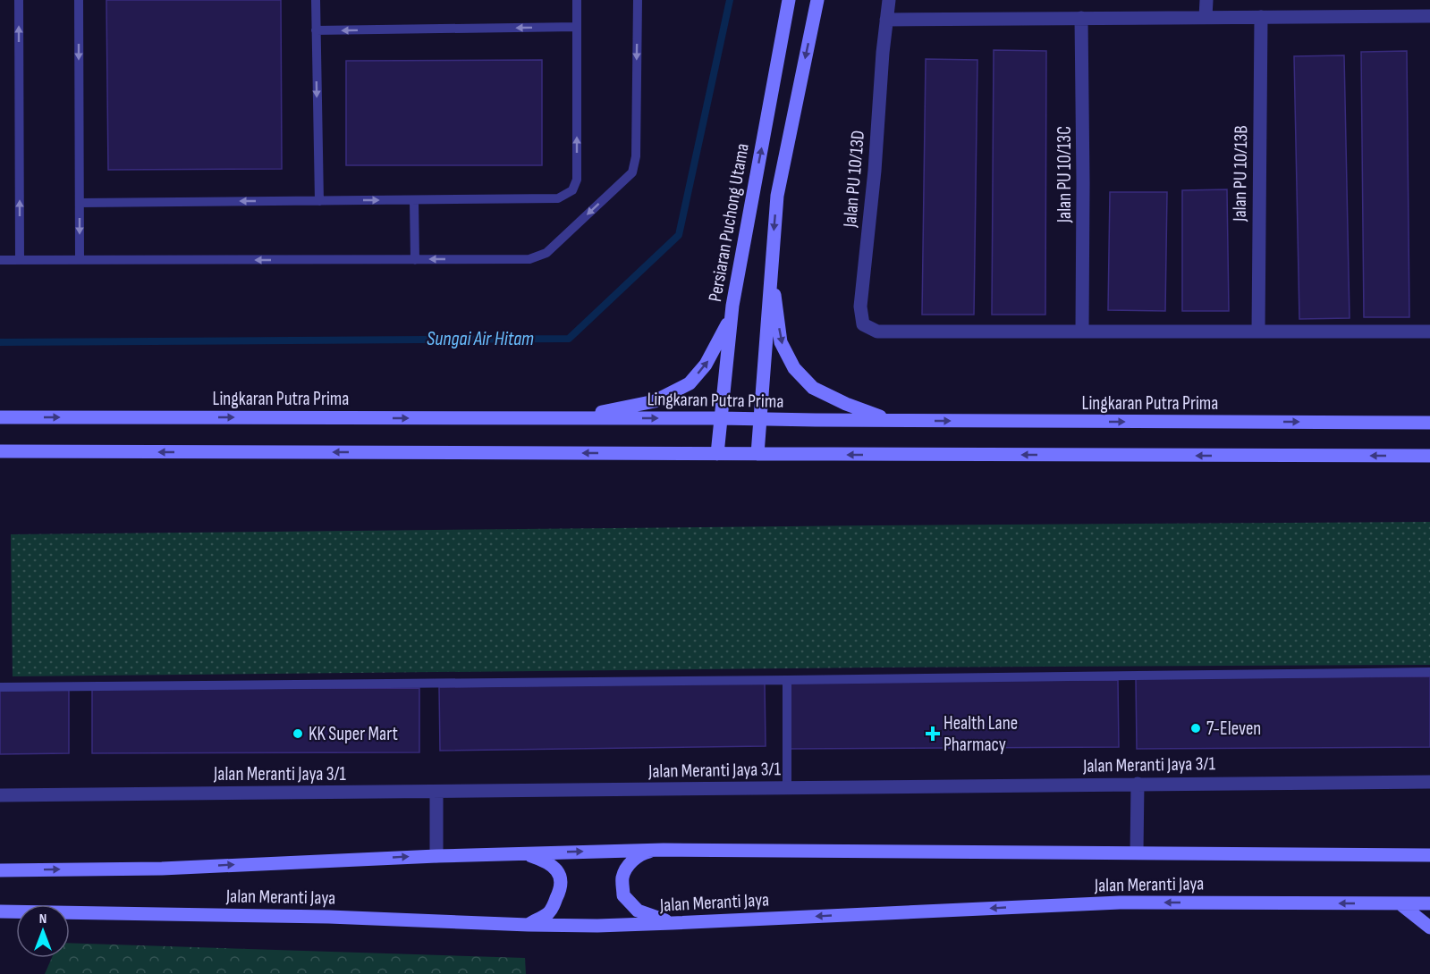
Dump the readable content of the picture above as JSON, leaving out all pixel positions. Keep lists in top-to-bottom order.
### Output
{
  "streets": {
    "street": [
      "Jalan PU 10/13B",
      "Jalan PU 10/13C",
      "Jalan PU 10/13D",
      "Persiaran Puchong Utama",
      "Lingkaran Putra Prima",
      "Jalan Meranti Jaya 3/1",
      "Jalan Meranti Jaya"
    ]
  },
  "crossings": [
    ["Jalan PU 10/13C", "Jalan PU 10/13D"],
    ["Persiaran Puchong Utama", "Lingkaran Putra Prima"]
  ],
  "water": ["Sungai Air Hitam"],
  "places": {
    "other": ["7-Eleven", "KK Super Mart"],
    "health": ["Health Lane Pharmacy"]
  },
  "north": "top"
}
